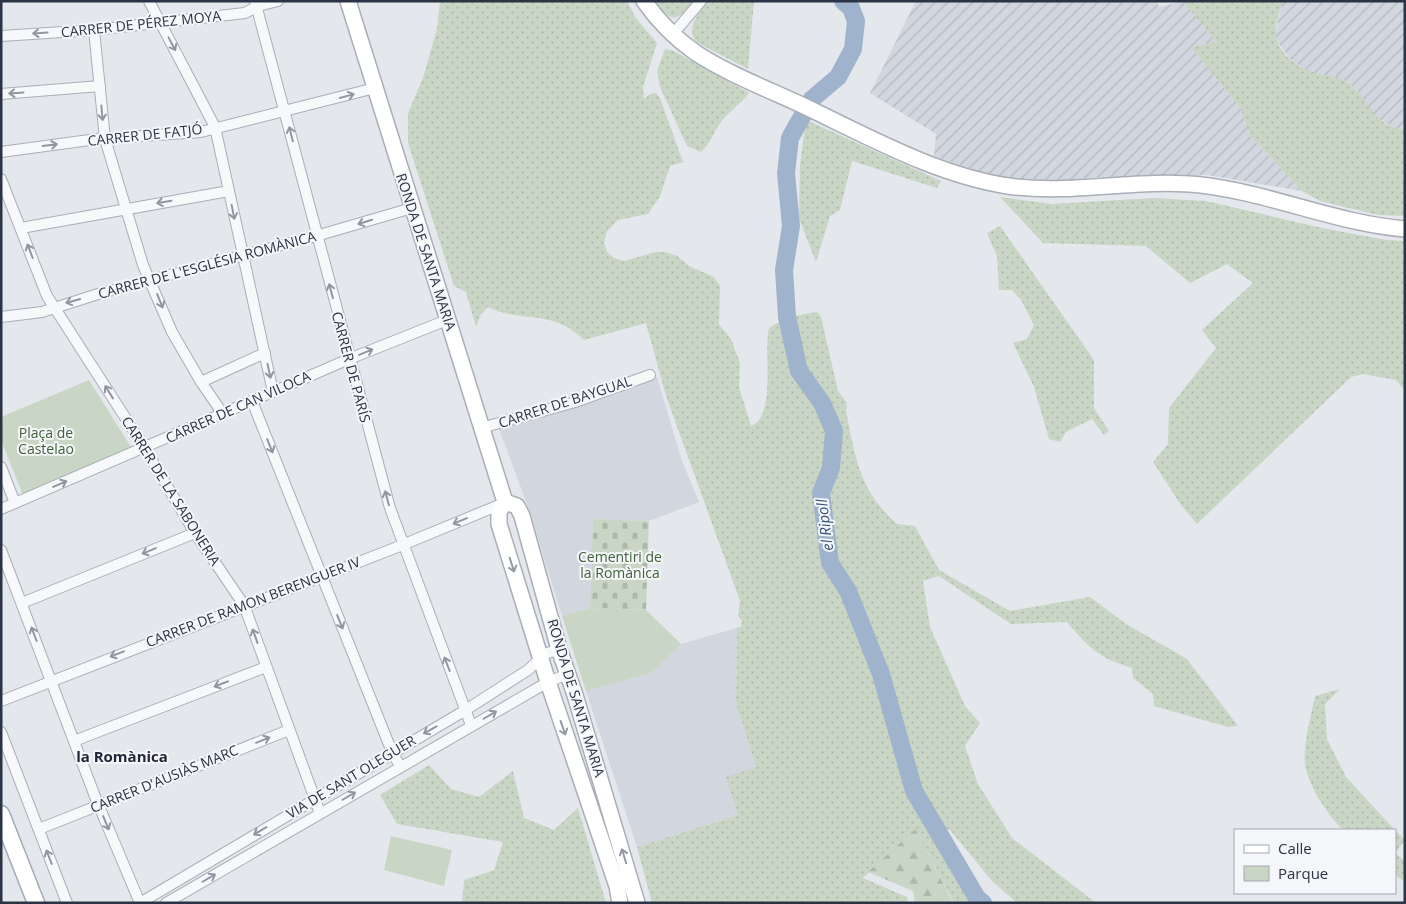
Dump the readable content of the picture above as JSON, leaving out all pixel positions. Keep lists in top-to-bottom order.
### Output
{
  "streets": {
    "street": [
      "CARRER DE PÉREZ MOYA",
      "CARRER DE FATJÓ",
      "RONDA DE SANTA MARIA",
      "CARRER DE L'ESGLÉSIA ROMÀNICA",
      "CARRER DE PARÍS",
      "CARRER DE BAYGUAL",
      "CARRER DE CAN VILOCA",
      "CARRER DE LA SABONERIA",
      "CARRER DE RAMON BERENGUER IV",
      "VIA DE SANT OLEGUER",
      "CARRER D'AUSIÀS MARC"
    ]
  },
  "crossings": [
    ["CARRER DE PÉREZ MOYA", "CARRER DE PARÍS"],
    ["CARRER DE FATJÓ", "RONDA DE SANTA MARIA"],
    ["CARRER DE FATJÓ", "CARRER DE PARÍS"],
    ["RONDA DE SANTA MARIA", "CARRER DE L'ESGLÉSIA ROMÀNICA"],
    ["RONDA DE SANTA MARIA", "CARRER DE BAYGUAL"],
    ["RONDA DE SANTA MARIA", "CARRER DE CAN VILOCA"],
    ["RONDA DE SANTA MARIA", "CARRER DE RAMON BERENGUER IV"],
    ["RONDA DE SANTA MARIA", "VIA DE SANT OLEGUER"],
    ["CARRER DE L'ESGLÉSIA ROMÀNICA", "CARRER DE PARÍS"],
    ["CARRER DE L'ESGLÉSIA ROMÀNICA", "CARRER DE LA SABONERIA"],
    ["CARRER DE PARÍS", "CARRER DE CAN VILOCA"],
    ["CARRER DE PARÍS", "CARRER DE RAMON BERENGUER IV"],
    ["CARRER DE PARÍS", "VIA DE SANT OLEGUER"],
    ["CARRER DE CAN VILOCA", "CARRER DE LA SABONERIA"],
    ["CARRER DE LA SABONERIA", "CARRER DE RAMON BERENGUER IV"],
    ["CARRER DE LA SABONERIA", "VIA DE SANT OLEGUER"],
    ["CARRER DE LA SABONERIA", "CARRER D'AUSIÀS MARC"]
  ],
  "one_way": ["CARRER DE CAN VILOCA"],
  "districts": ["la Romànica"],
  "water": ["el Ripoll"],
  "parks": ["Plaça de Castelao", "Cementiri de la Romànica"],
  "legend": ["Calle", "Parque"]
}
